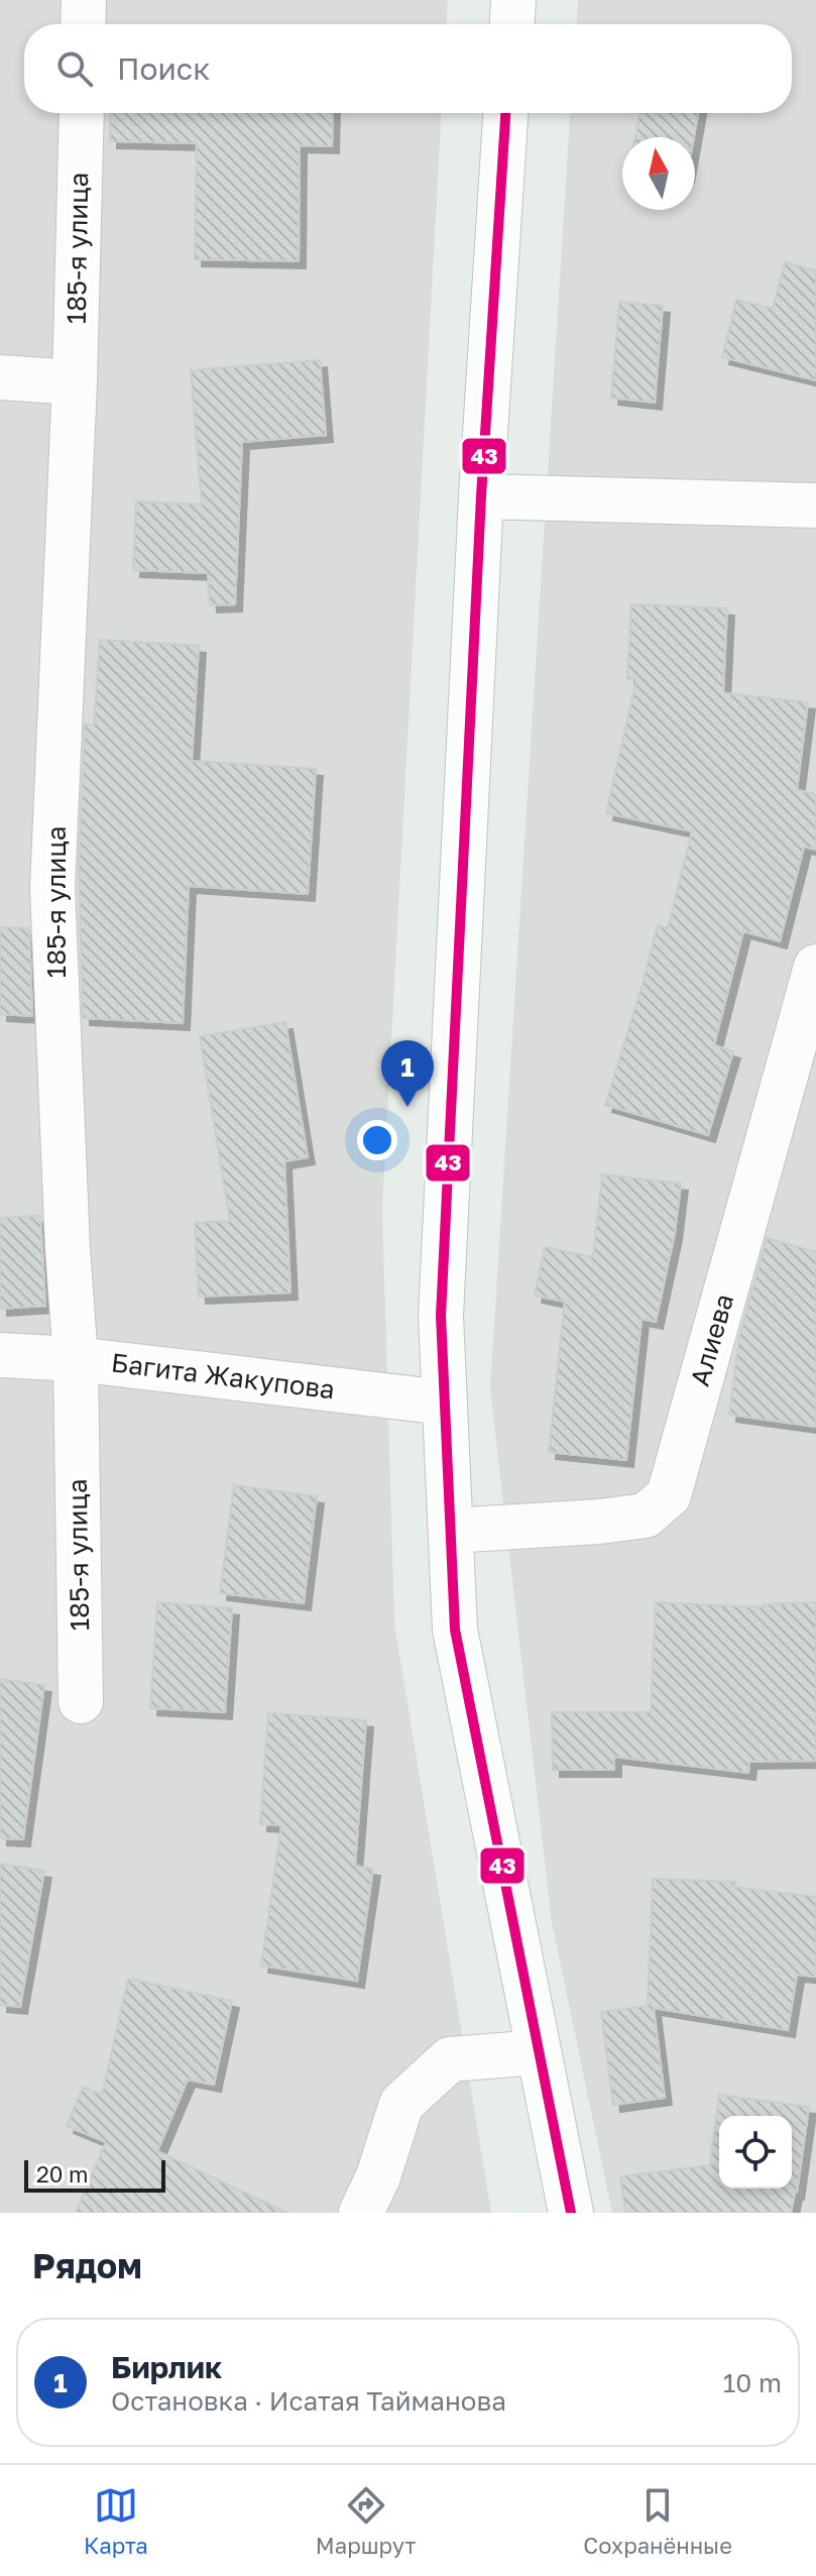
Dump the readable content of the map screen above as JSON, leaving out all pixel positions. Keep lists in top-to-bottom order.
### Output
{
  "streets": {
    "street": ["185-я улица", "Алиева", "Багита Жакупова"]
  },
  "crossings": [
    ["185-я улица", "Багита Жакупова"]
  ],
  "lines": ["transit line 43"],
  "scale_bar": "20 m",
  "north": "top",
  "page": {
    "search": "Поиск",
    "pins": "1",
    "scale": "20 m",
    "heading": "Рядом",
    "list": [
      {
        "mark": "1",
        "name": "Бирлик",
        "note": "Остановка · Исатая Тайманова",
        "value": "10 m"
      }
    ],
    "nav": ["Карта", "Маршрут", "Сохранённые"]
  }
}
